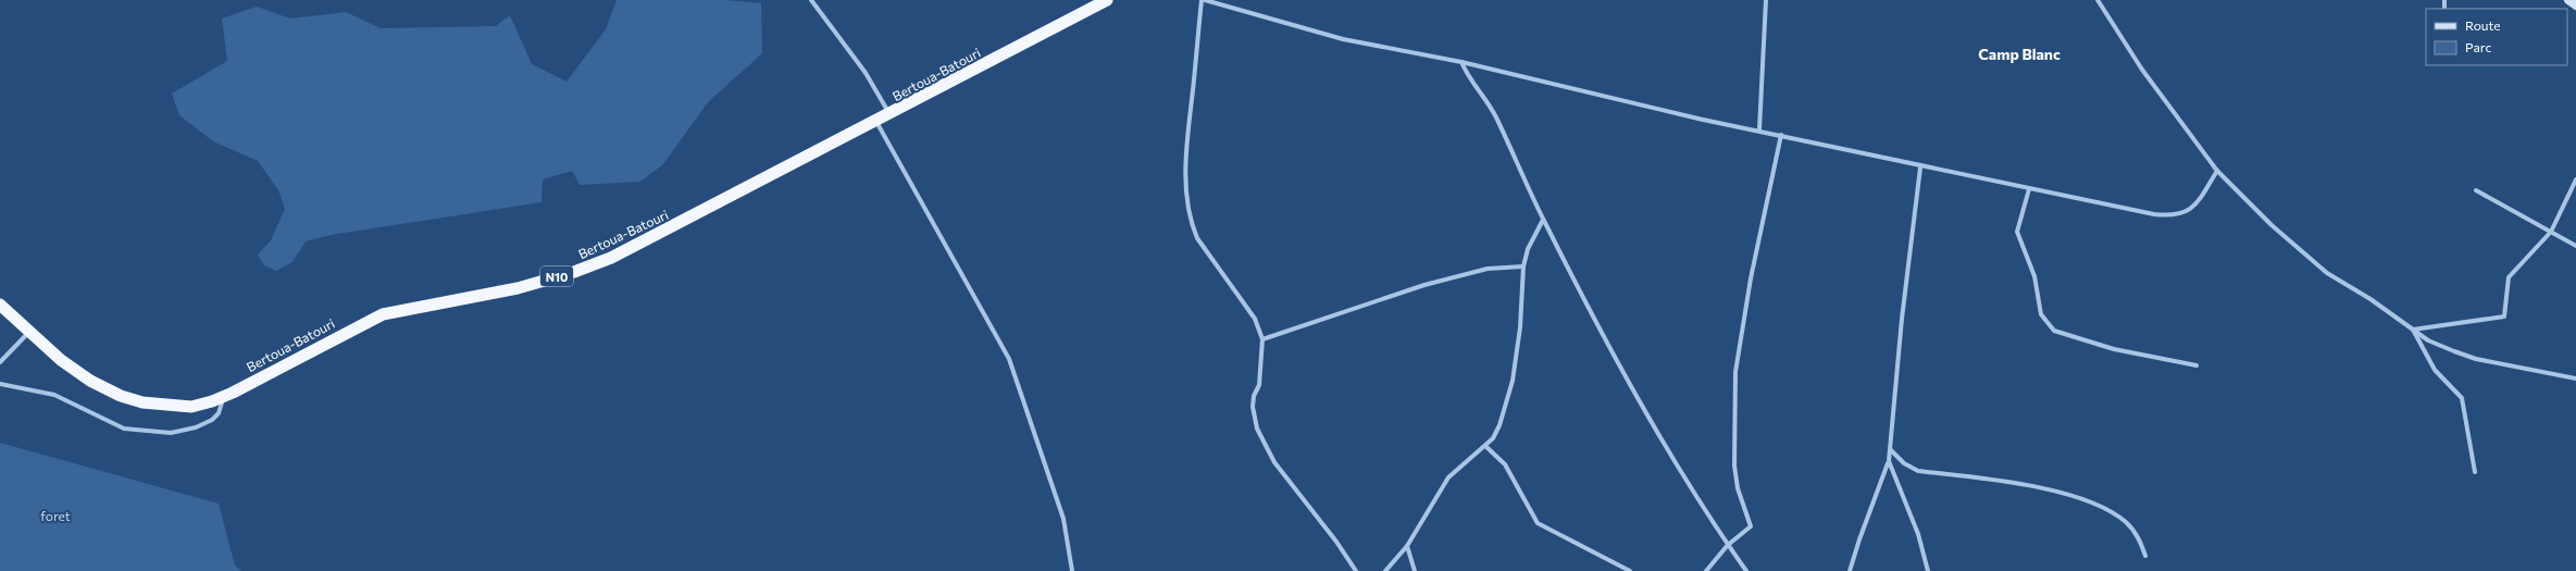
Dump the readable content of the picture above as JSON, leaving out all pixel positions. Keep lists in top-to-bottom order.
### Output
{
  "streets": {
    "highway": ["Bertoua-Batouri", "N10"]
  },
  "districts": ["Camp Blanc"],
  "parks": ["foret"],
  "legend": ["Route", "Parc"]
}
